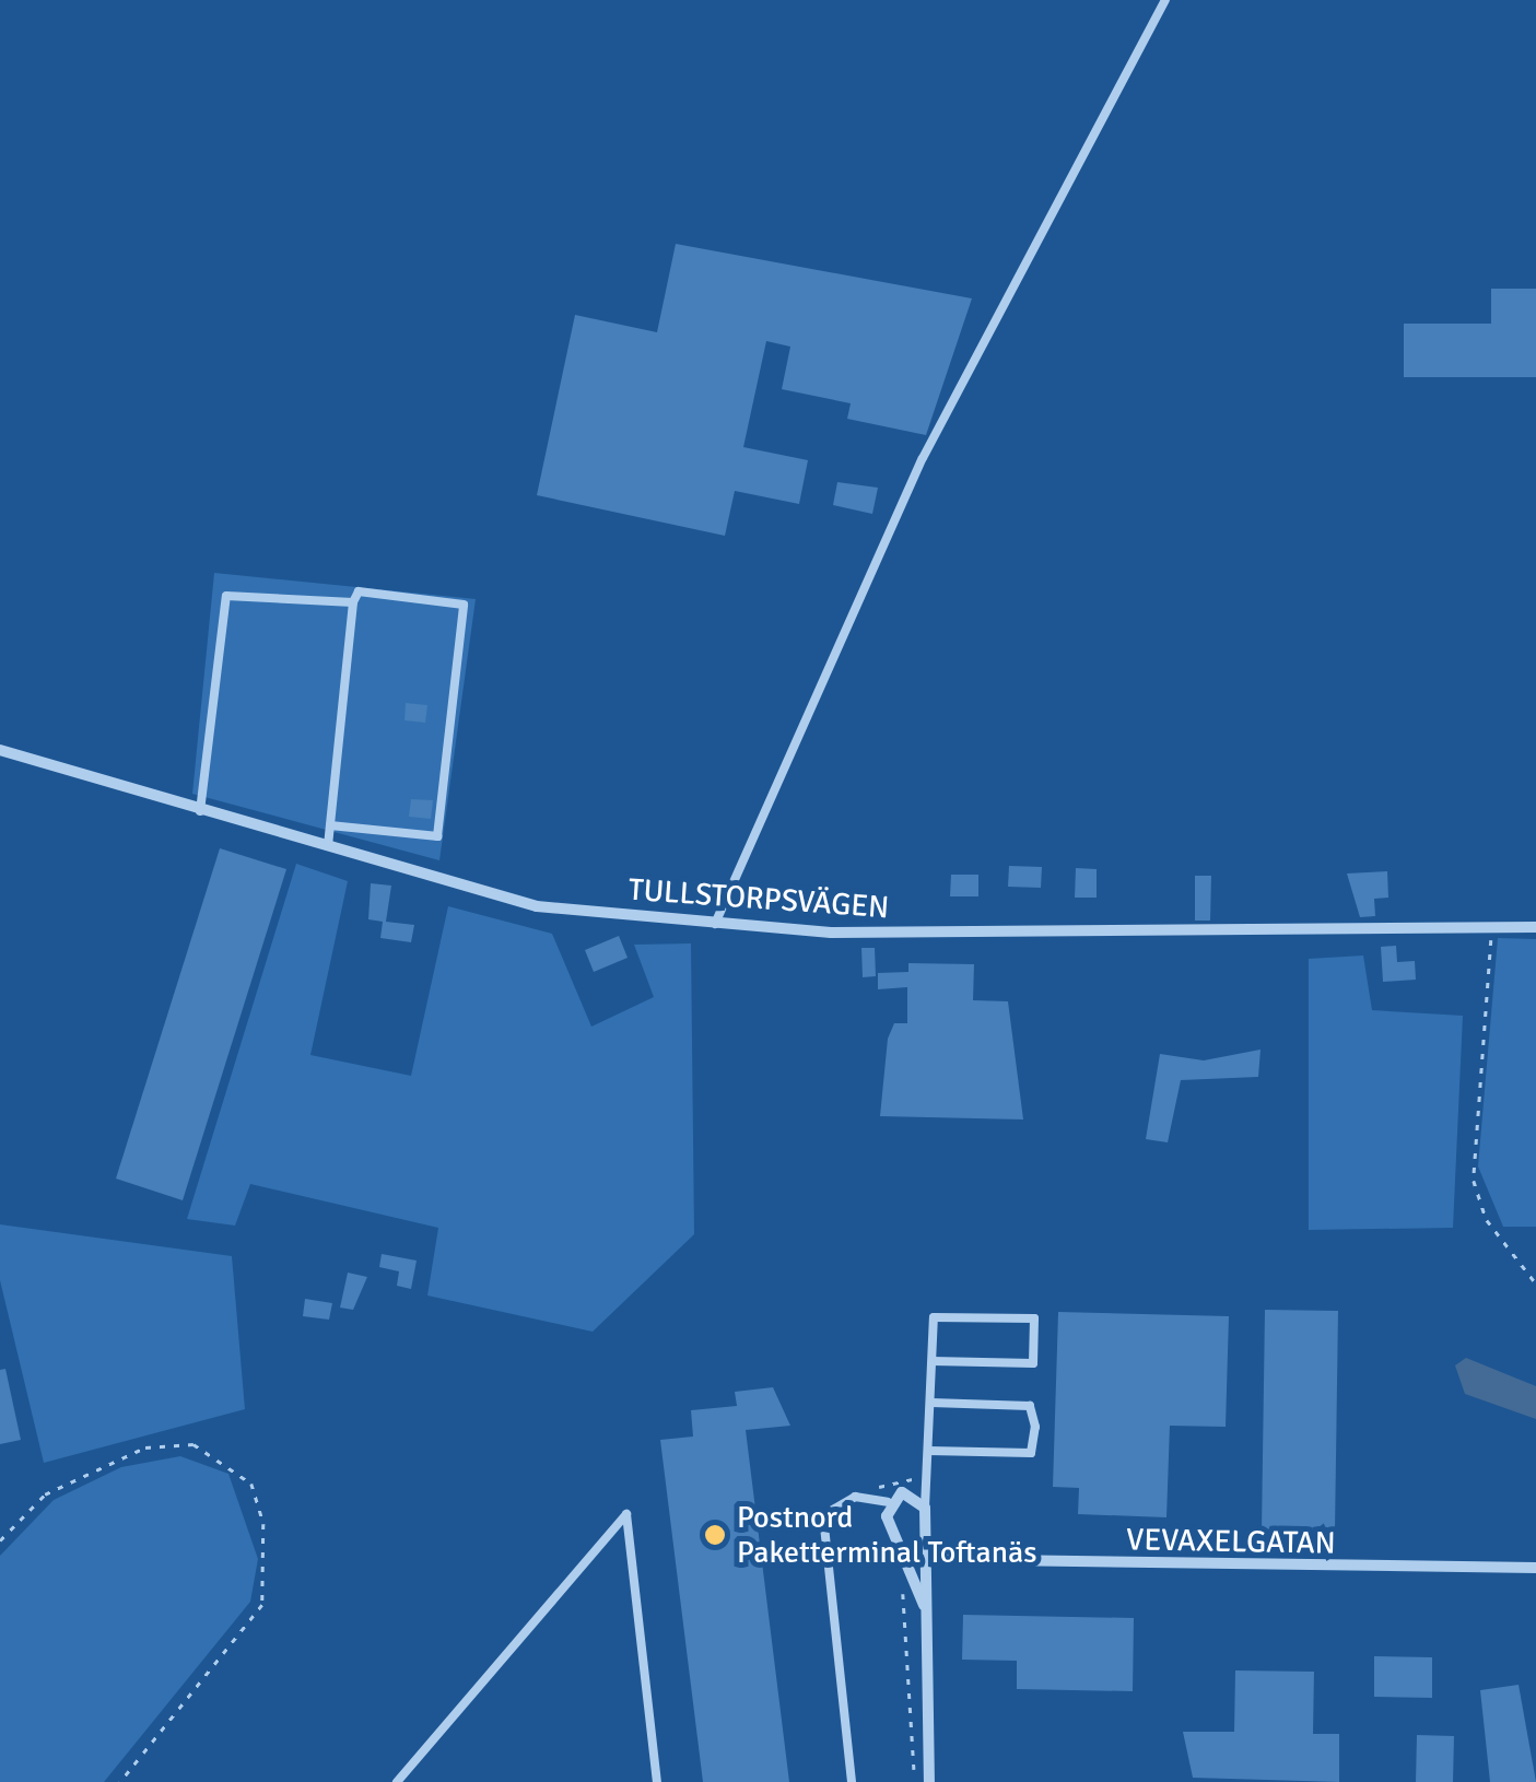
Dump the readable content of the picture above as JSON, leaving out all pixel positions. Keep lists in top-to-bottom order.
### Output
{
  "streets": {
    "street": ["TULLSTORPSVÄGEN", "VEVAXELGATAN"]
  },
  "places": ["Postnord Paketterminal Toftanäs"]
}
